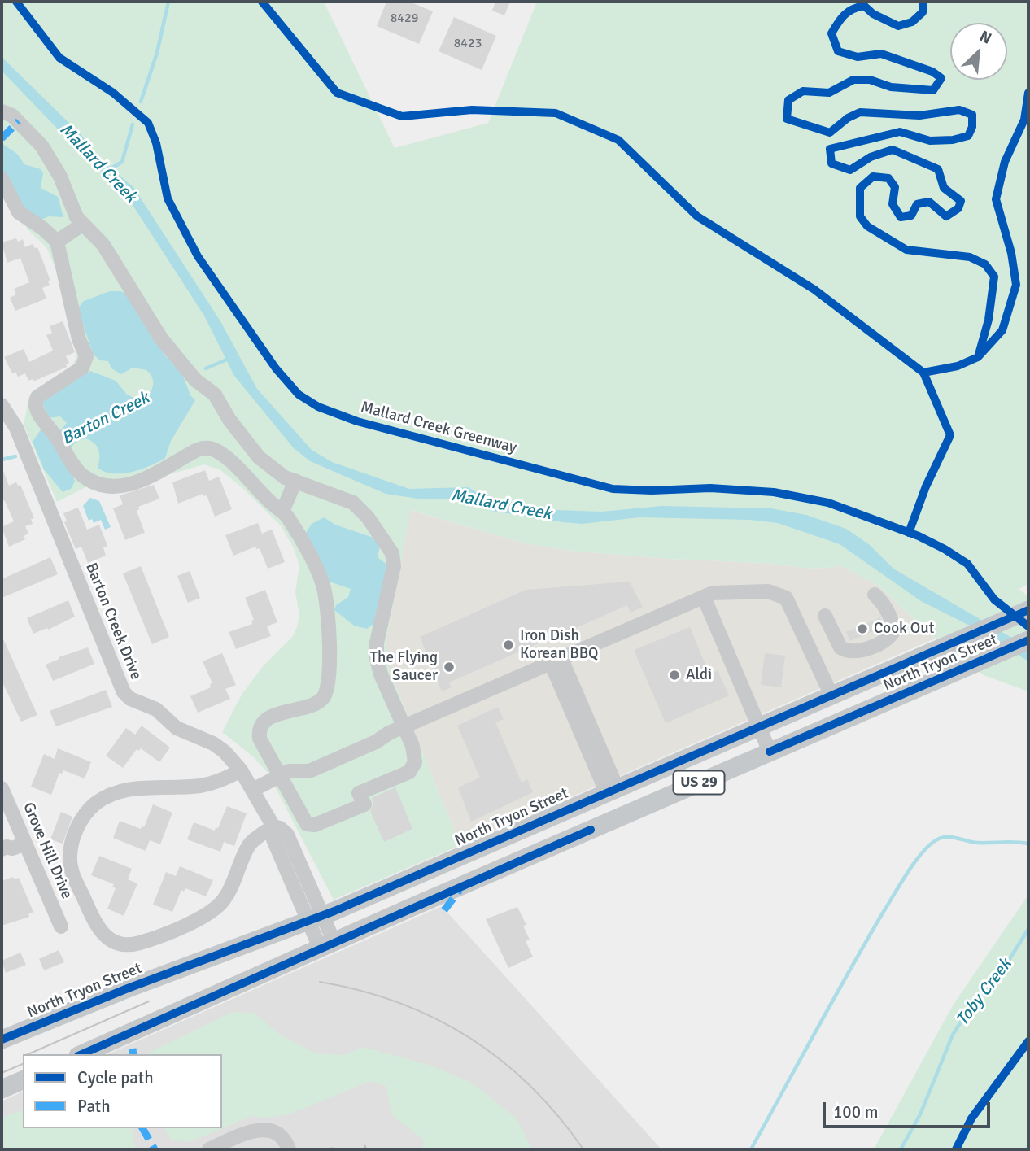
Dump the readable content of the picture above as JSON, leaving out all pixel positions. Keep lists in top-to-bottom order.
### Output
{
  "streets": {
    "main road": ["North Tryon Street", "US 29"],
    "street": ["Barton Creek Drive", "Grove Hill Drive"],
    "cycle path": ["Mallard Creek Greenway"]
  },
  "crossings": [
    ["Barton Creek Drive", "North Tryon Street"]
  ],
  "water": ["Mallard Creek", "Barton Creek", "Toby Creek"],
  "places": [
    "Cook Out",
    "Iron Dish Korean BBQ",
    "The Flying Saucer",
    "Aldi"
  ],
  "house_numbers": ["8429", "8423"],
  "legend": ["Cycle path", "Path"],
  "scale_bar": "100 m",
  "north": "top right"
}
